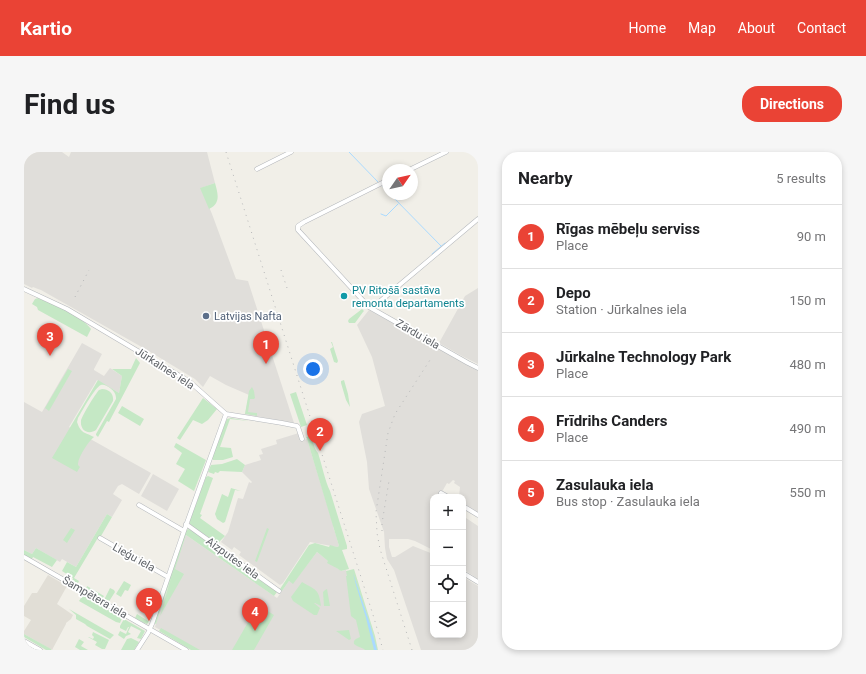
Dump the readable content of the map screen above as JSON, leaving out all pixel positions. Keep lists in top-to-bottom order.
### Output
{
  "streets": {
    "street": [
      "Zārdu iela",
      "Jūrkalnes iela",
      "Lieģu iela",
      "Aizputes iela",
      "Šampētera iela"
    ]
  },
  "places": ["PV Ritošā sastāva remonta departaments", "Latvijas Nafta"],
  "north": "top right",
  "page": {
    "header": "Kartio",
    "nav": [
      "Home",
      "Map",
      "About",
      "Contact"
    ],
    "buttons": "Directions",
    "title": "Find us",
    "heading": ["Nearby", "5 results"],
    "list": [
      {
        "mark": "1",
        "name": "Rīgas mēbeļu serviss",
        "note": "Place",
        "value": "90 m"
      },
      {
        "mark": "2",
        "name": "Depo",
        "note": "Station · Jūrkalnes iela",
        "value": "150 m"
      },
      {
        "mark": "3",
        "name": "Jūrkalne Technology Park",
        "note": "Place",
        "value": "480 m"
      },
      {
        "mark": "4",
        "name": "Frīdrihs Canders",
        "note": "Place",
        "value": "490 m"
      },
      {
        "mark": "5",
        "name": "Zasulauka iela",
        "note": "Bus stop · Zasulauka iela",
        "value": "550 m"
      }
    ],
    "pins": [
      "3",
      "1",
      "2",
      "5",
      "4"
    ],
    "map_buttons": ["+", "−"]
  }
}
